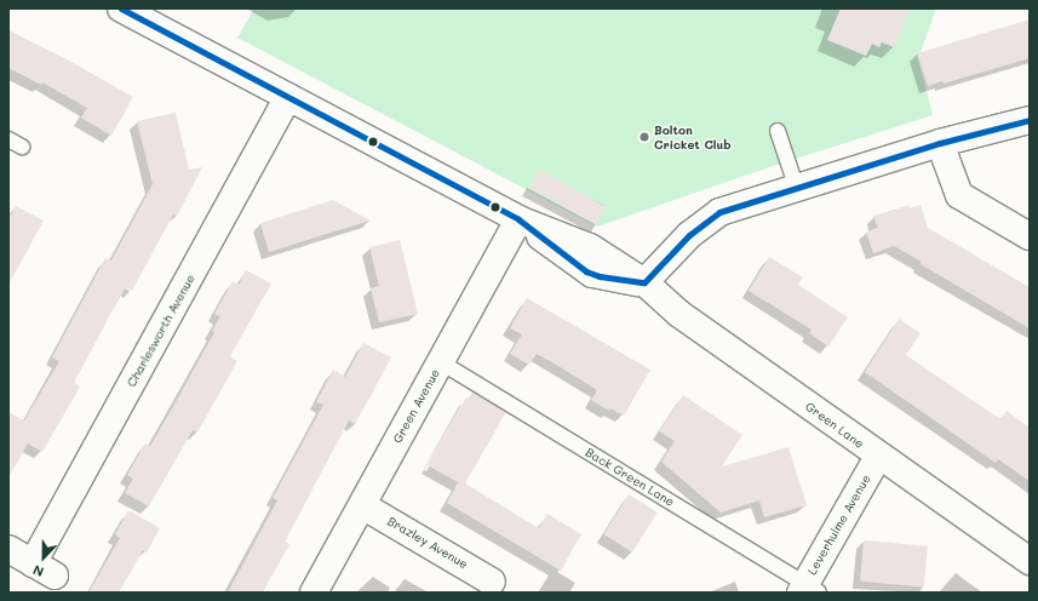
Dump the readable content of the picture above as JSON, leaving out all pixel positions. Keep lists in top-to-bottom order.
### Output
{
  "streets": {
    "street": [
      "Charlesworth Avenue",
      "Green Avenue",
      "Green Lane",
      "Leverhulme Avenue",
      "Brazley Avenue"
    ],
    "lane": ["Back Green Lane"]
  },
  "crossings": [
    ["Green Avenue", "Back Green Lane"],
    ["Green Avenue", "Brazley Avenue"],
    ["Green Lane", "Leverhulme Avenue"],
    ["Back Green Lane", "Leverhulme Avenue"]
  ],
  "places": ["Bolton Cricket Club"],
  "north": "bottom"
}
